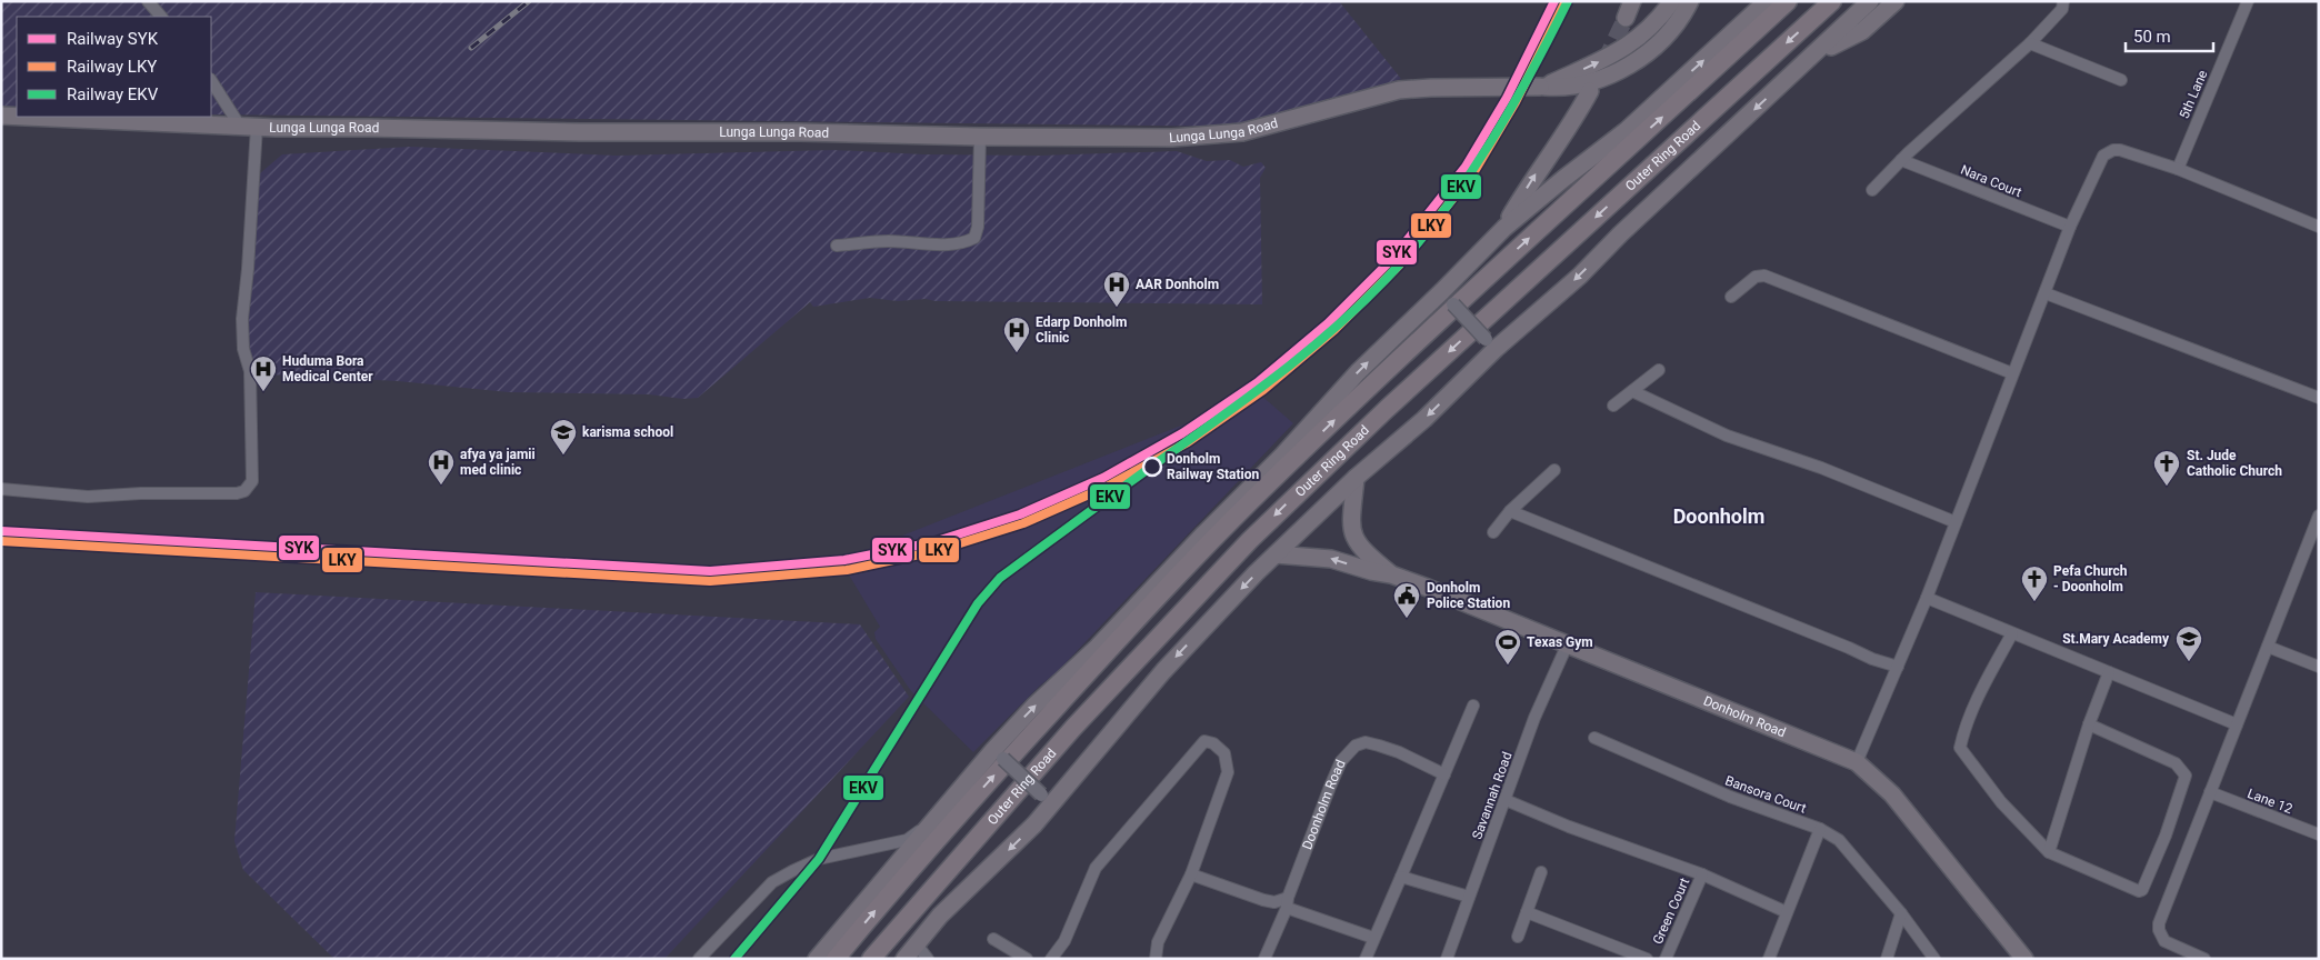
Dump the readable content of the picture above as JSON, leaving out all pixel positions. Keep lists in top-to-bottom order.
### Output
{
  "streets": {
    "main road": ["Lunga Lunga Road", "Outer Ring Road", "Donholm Road"],
    "street": [
      "5th Lane",
      "Nara Court",
      "Bansora Court",
      "Savannah Road",
      "Lane 12",
      "Doonholm Road",
      "Green Court"
    ]
  },
  "crossings": [
    ["Donholm Road", "Savannah Road"]
  ],
  "districts": ["Doonholm"],
  "places": {
    "hospital": [
      "AAR Donholm",
      "Edarp Donholm Clinic",
      "Huduma Bora Medical Center",
      "afya ya jamii med clinic"
    ],
    "school or university": ["karisma school", "St.Mary Academy"],
    "other": ["Donholm Railway Station"],
    "church": ["St. Jude Catholic Church", "Pefa Church - Doonholm"],
    "public building": ["Donholm Police Station"],
    "sports": ["Texas Gym"]
  },
  "lines": ["rail line SYK", "rail line EKV", "rail line LKY"],
  "legend": ["Railway SYK", "Railway LKY", "Railway EKV"],
  "scale_bar": "50 m"
}
